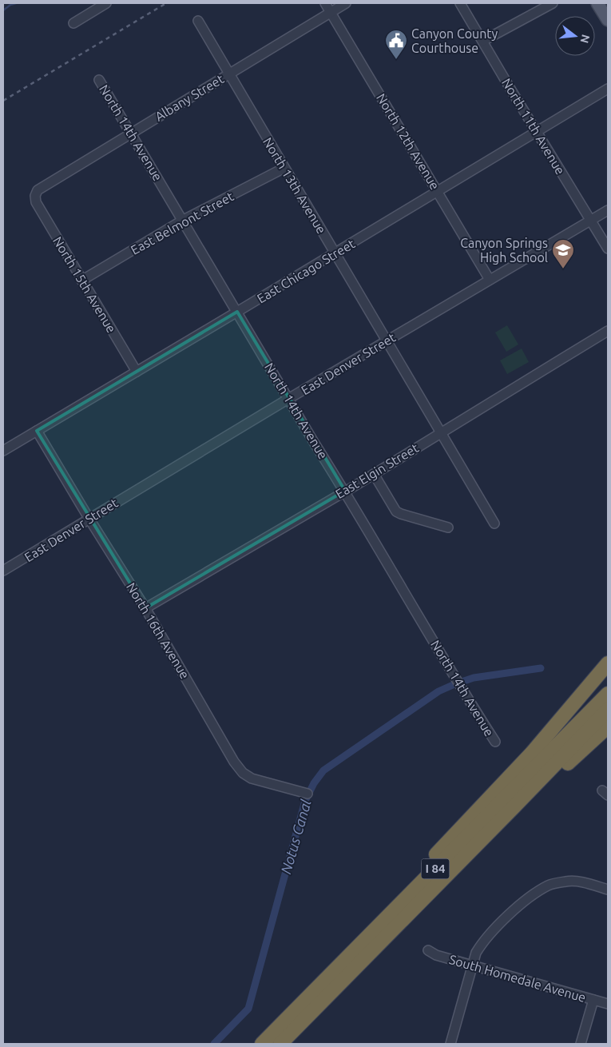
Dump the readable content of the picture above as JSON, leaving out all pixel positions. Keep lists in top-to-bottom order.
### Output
{
  "streets": {
    "highway": ["I 84"],
    "street": [
      "Albany Street",
      "North 11th Avenue",
      "North 14th Avenue",
      "North 12th Avenue",
      "North 13th Avenue",
      "East Belmont Street",
      "East Chicago Street",
      "North 15th Avenue",
      "East Denver Street",
      "East Elgin Street",
      "North 16th Avenue",
      "South Homedale Avenue"
    ]
  },
  "crossings": [
    ["Albany Street", "North 14th Avenue"],
    ["Albany Street", "North 12th Avenue"],
    ["Albany Street", "North 13th Avenue"],
    ["Albany Street", "North 15th Avenue"],
    ["North 11th Avenue", "East Chicago Street"],
    ["North 11th Avenue", "East Denver Street"],
    ["North 14th Avenue", "East Belmont Street"],
    ["North 14th Avenue", "East Chicago Street"],
    ["North 14th Avenue", "East Denver Street"],
    ["North 14th Avenue", "East Elgin Street"],
    ["North 12th Avenue", "East Chicago Street"],
    ["North 12th Avenue", "East Denver Street"],
    ["North 13th Avenue", "East Belmont Street"],
    ["North 13th Avenue", "East Chicago Street"],
    ["North 13th Avenue", "East Denver Street"],
    ["North 13th Avenue", "East Elgin Street"],
    ["East Belmont Street", "North 15th Avenue"],
    ["East Chicago Street", "North 15th Avenue"],
    ["East Chicago Street", "North 16th Avenue"],
    ["East Denver Street", "North 16th Avenue"],
    ["East Elgin Street", "North 16th Avenue"]
  ],
  "water": ["Notus Canal"],
  "places": {
    "public building": ["Canyon County Courthouse"],
    "school or university": ["Canyon Springs High School"]
  },
  "north": "right"
}
